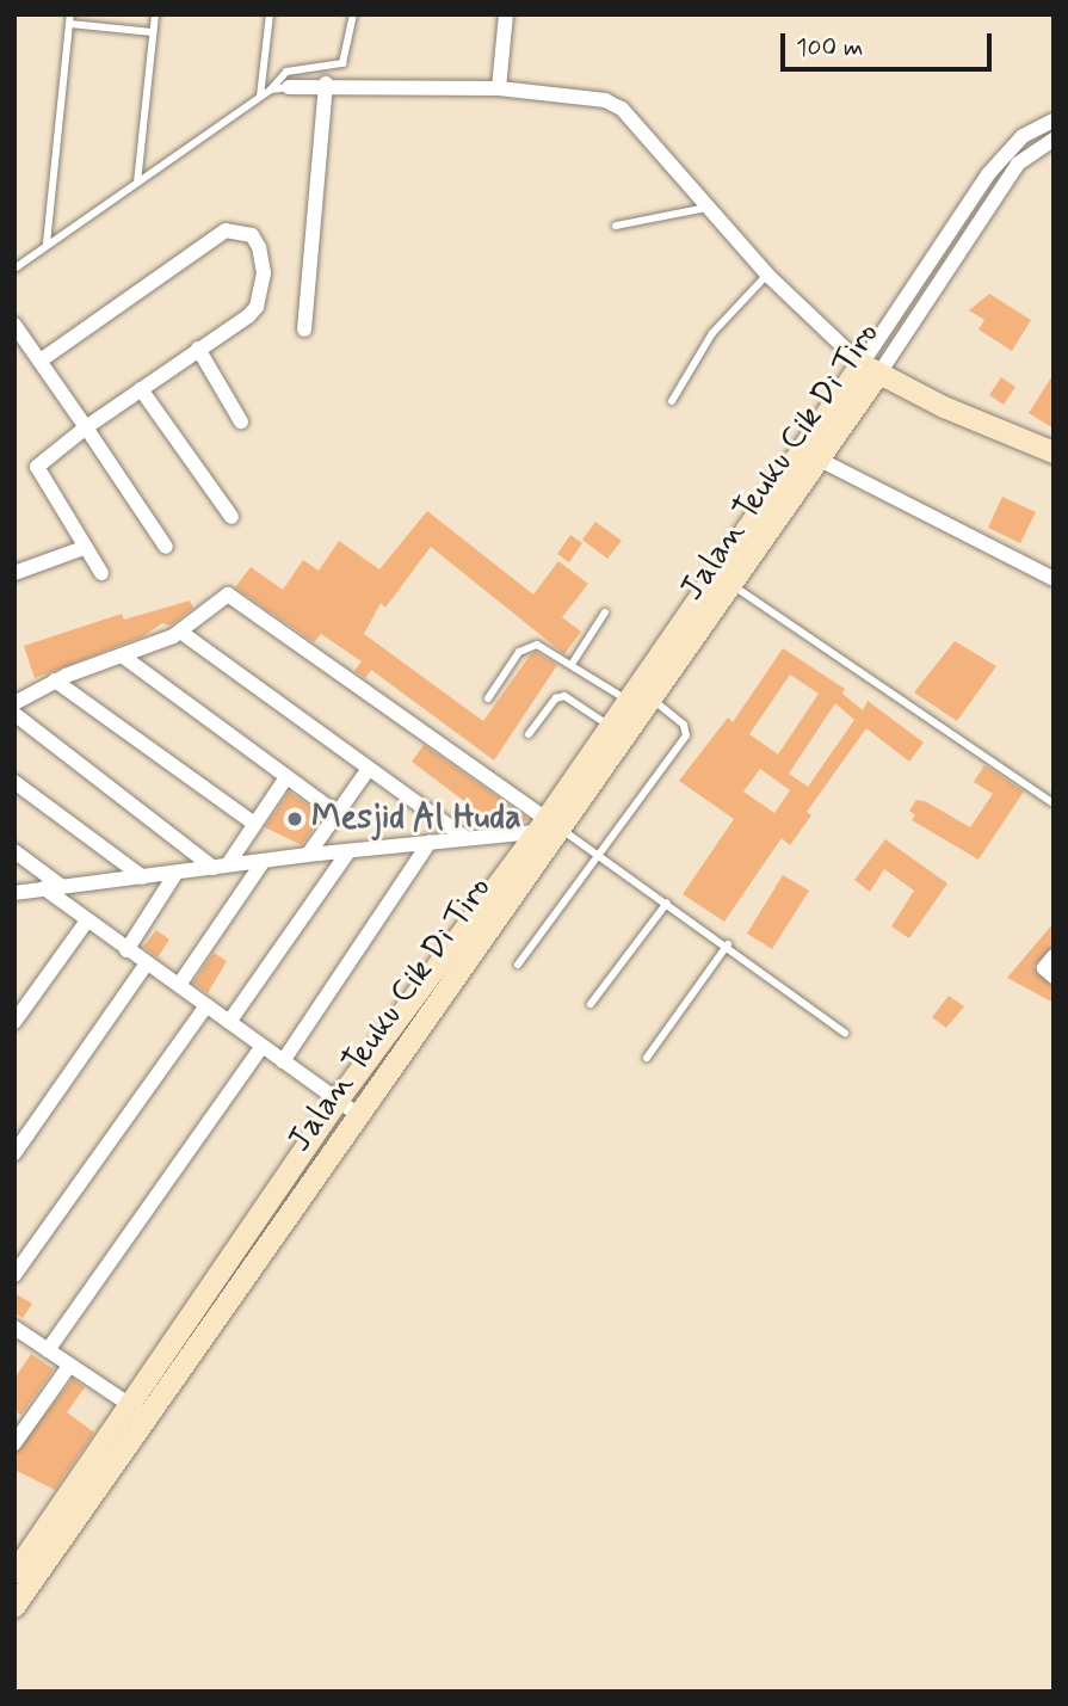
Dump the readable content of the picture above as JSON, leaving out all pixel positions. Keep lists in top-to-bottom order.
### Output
{
  "streets": {
    "street": ["Jalan Teuku Cik Di Tiro"]
  },
  "places": ["Mesjid Al Huda"],
  "scale_bar": "100 m"
}
